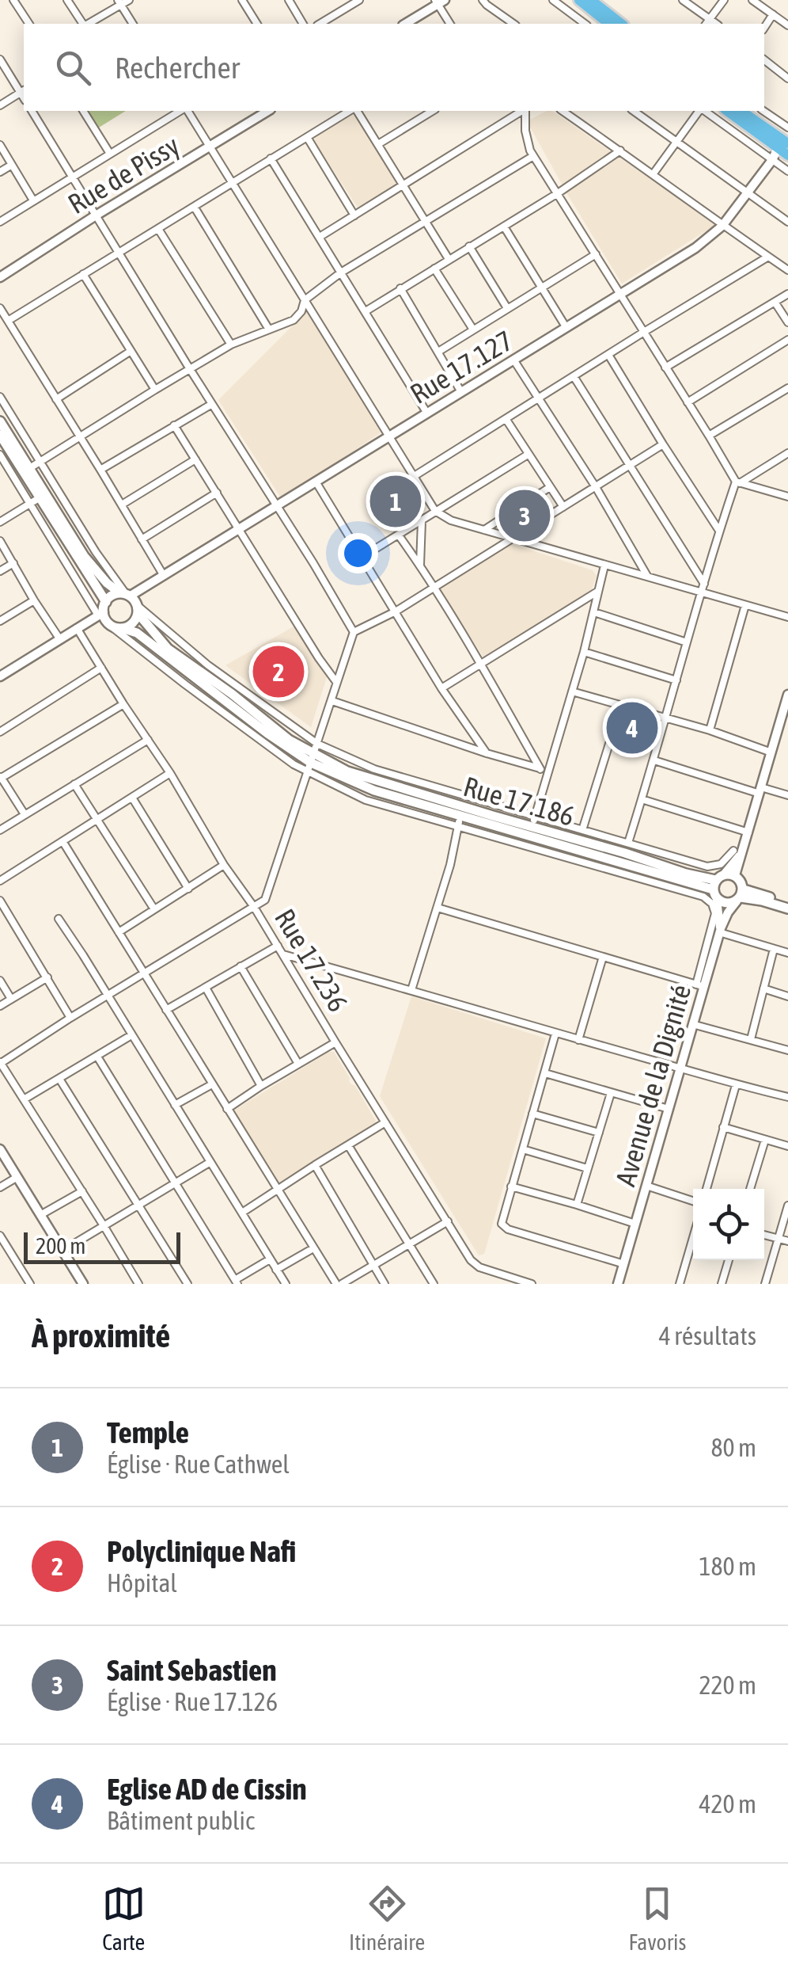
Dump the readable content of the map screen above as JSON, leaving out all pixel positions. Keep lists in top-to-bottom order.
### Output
{
  "streets": {
    "main road": ["Rue 17.186"],
    "street": [
      "Rue de Pissy",
      "Rue 17.127",
      "Rue 17.236",
      "Avenue de la Dignité"
    ]
  },
  "scale_bar": "200 m",
  "page": {
    "search": "Rechercher",
    "pins": [
      "1",
      "3",
      "2",
      "4"
    ],
    "scale": "200 m",
    "heading": ["À proximité", "4 résultats"],
    "list": [
      {
        "mark": "1",
        "name": "Temple",
        "note": "Église · Rue Cathwel",
        "value": "80 m"
      },
      {
        "mark": "2",
        "name": "Polyclinique Nafi",
        "note": "Hôpital",
        "value": "180 m"
      },
      {
        "mark": "3",
        "name": "Saint Sebastien",
        "note": "Église · Rue 17.126",
        "value": "220 m"
      },
      {
        "mark": "4",
        "name": "Eglise AD de Cissin",
        "note": "Bâtiment public",
        "value": "420 m"
      }
    ],
    "nav": ["Carte", "Itinéraire", "Favoris"]
  }
}
